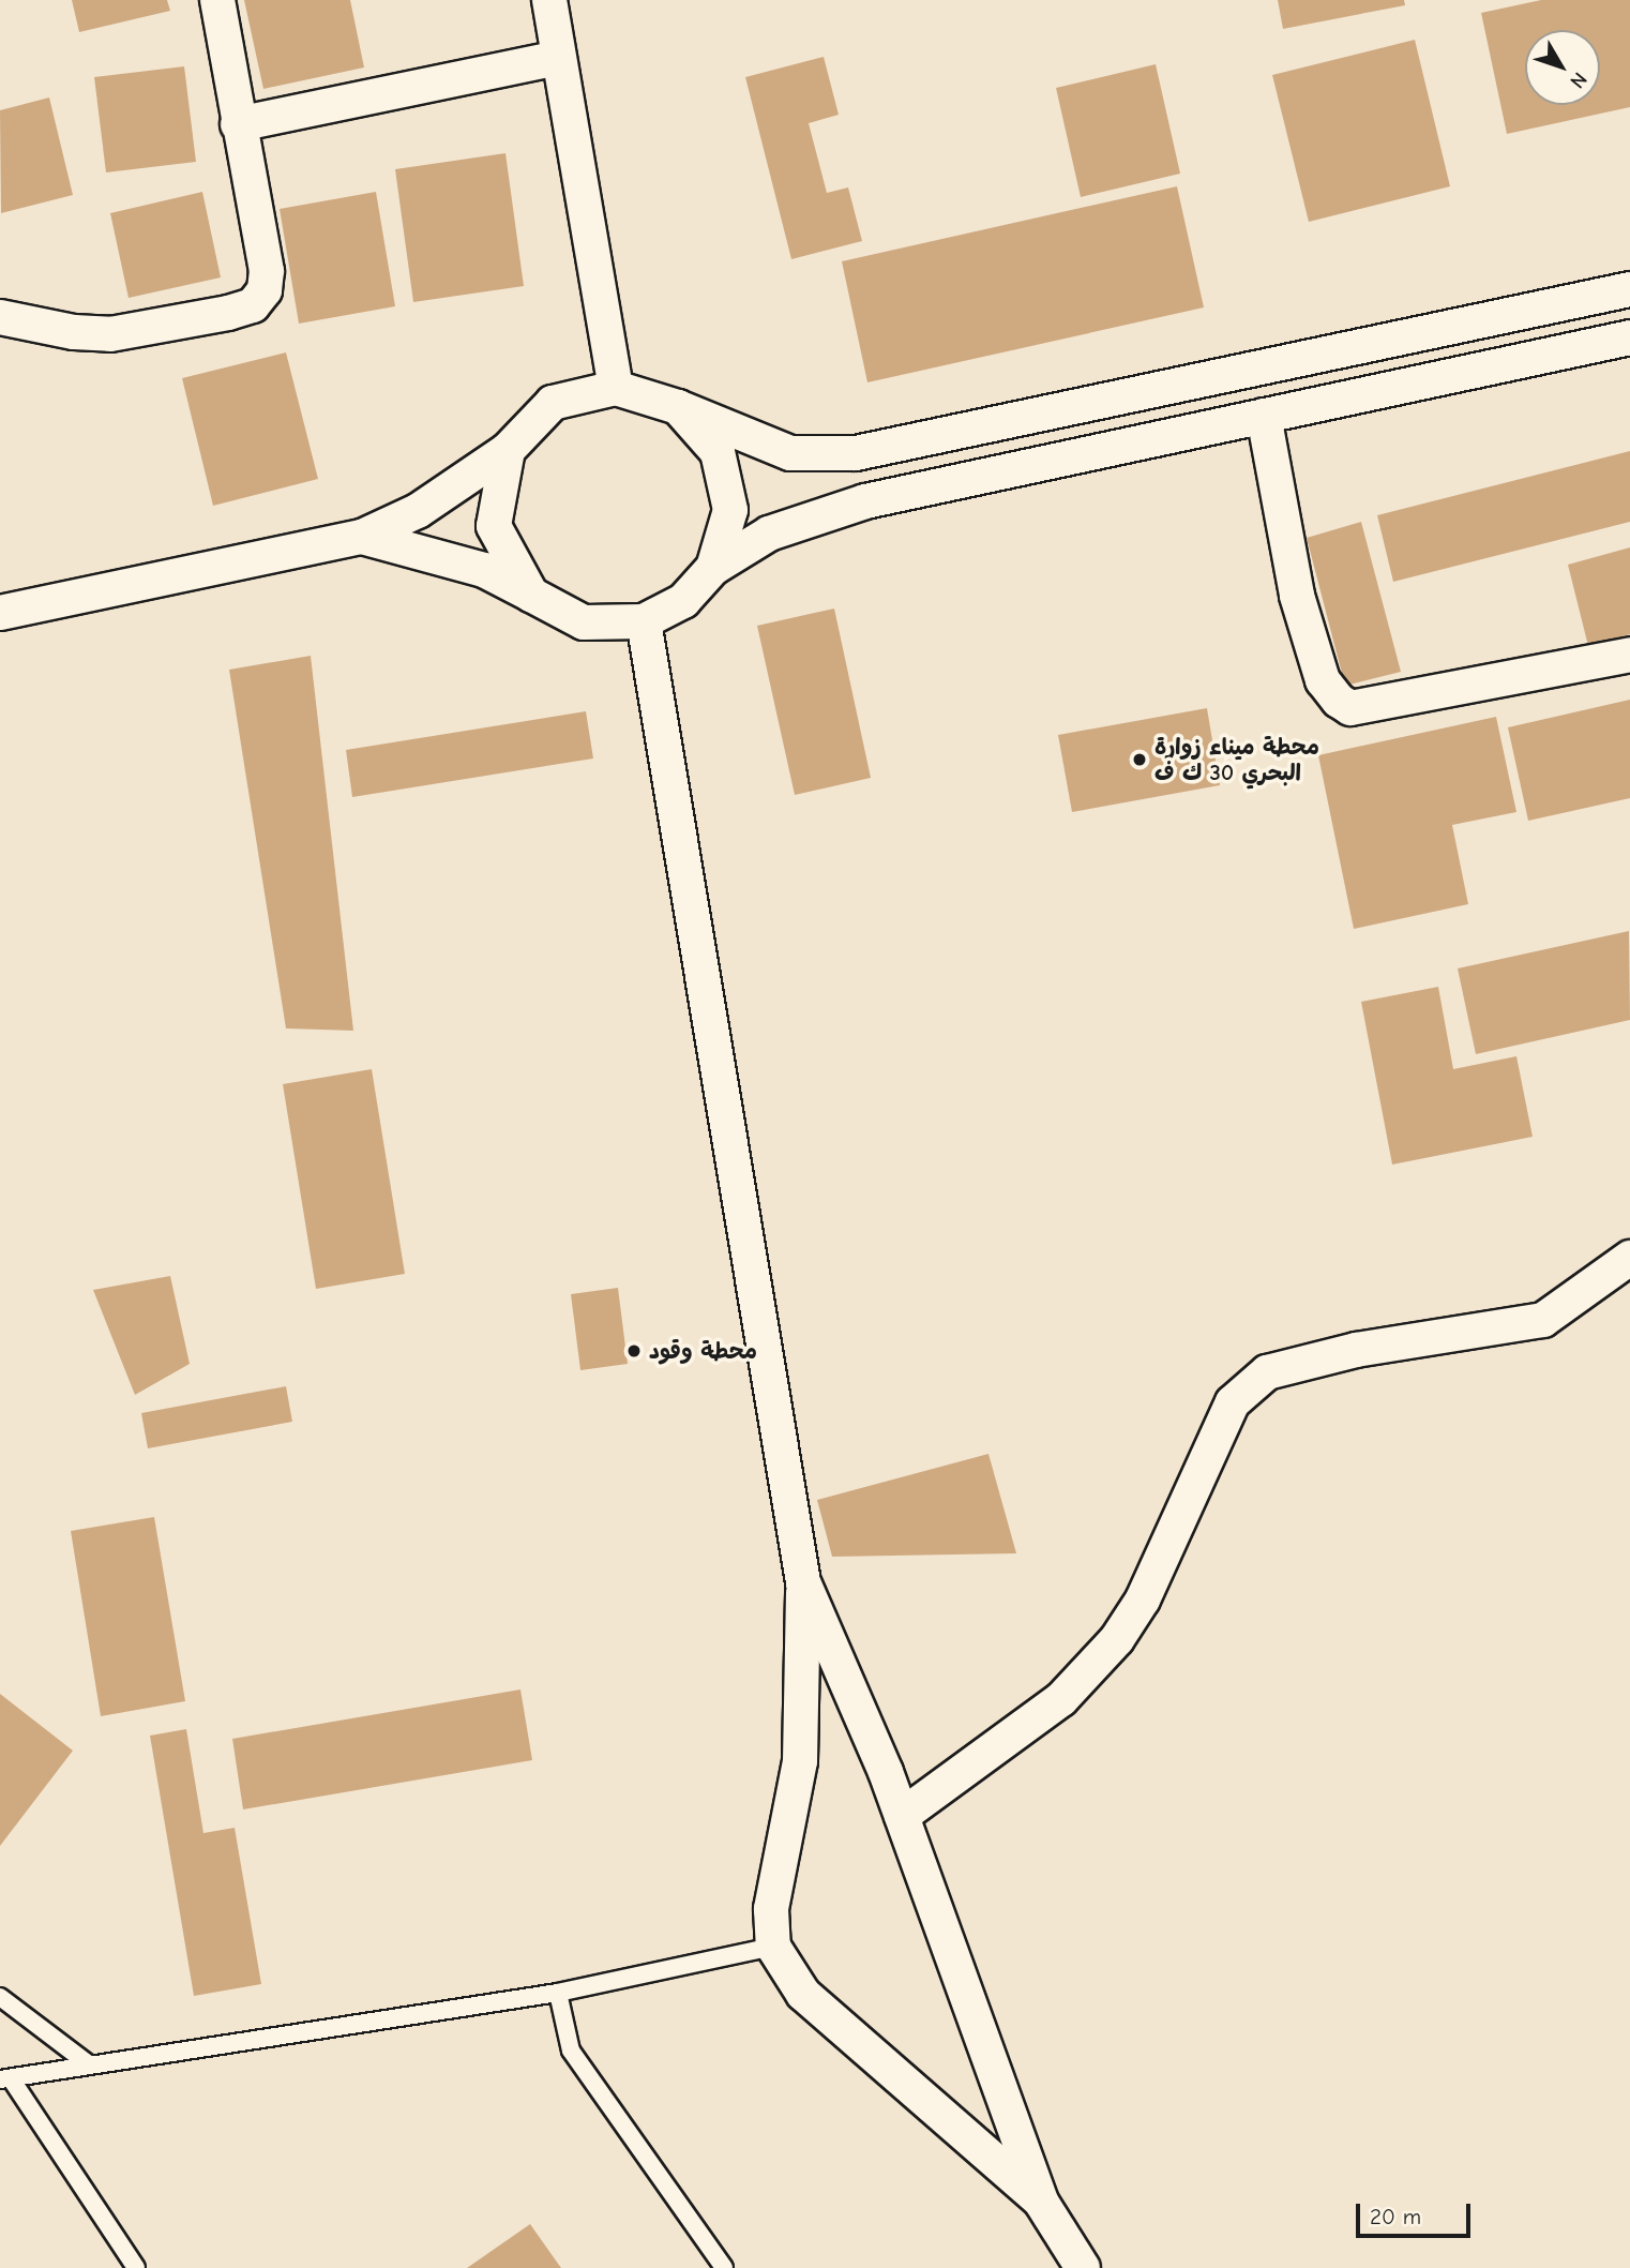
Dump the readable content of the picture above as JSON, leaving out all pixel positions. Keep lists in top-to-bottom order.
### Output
{
  "places": ["محطة ميناء زوارة البحري 30 ك ف", "محطة وقود"],
  "scale_bar": "20 m",
  "north": "bottom right"
}
